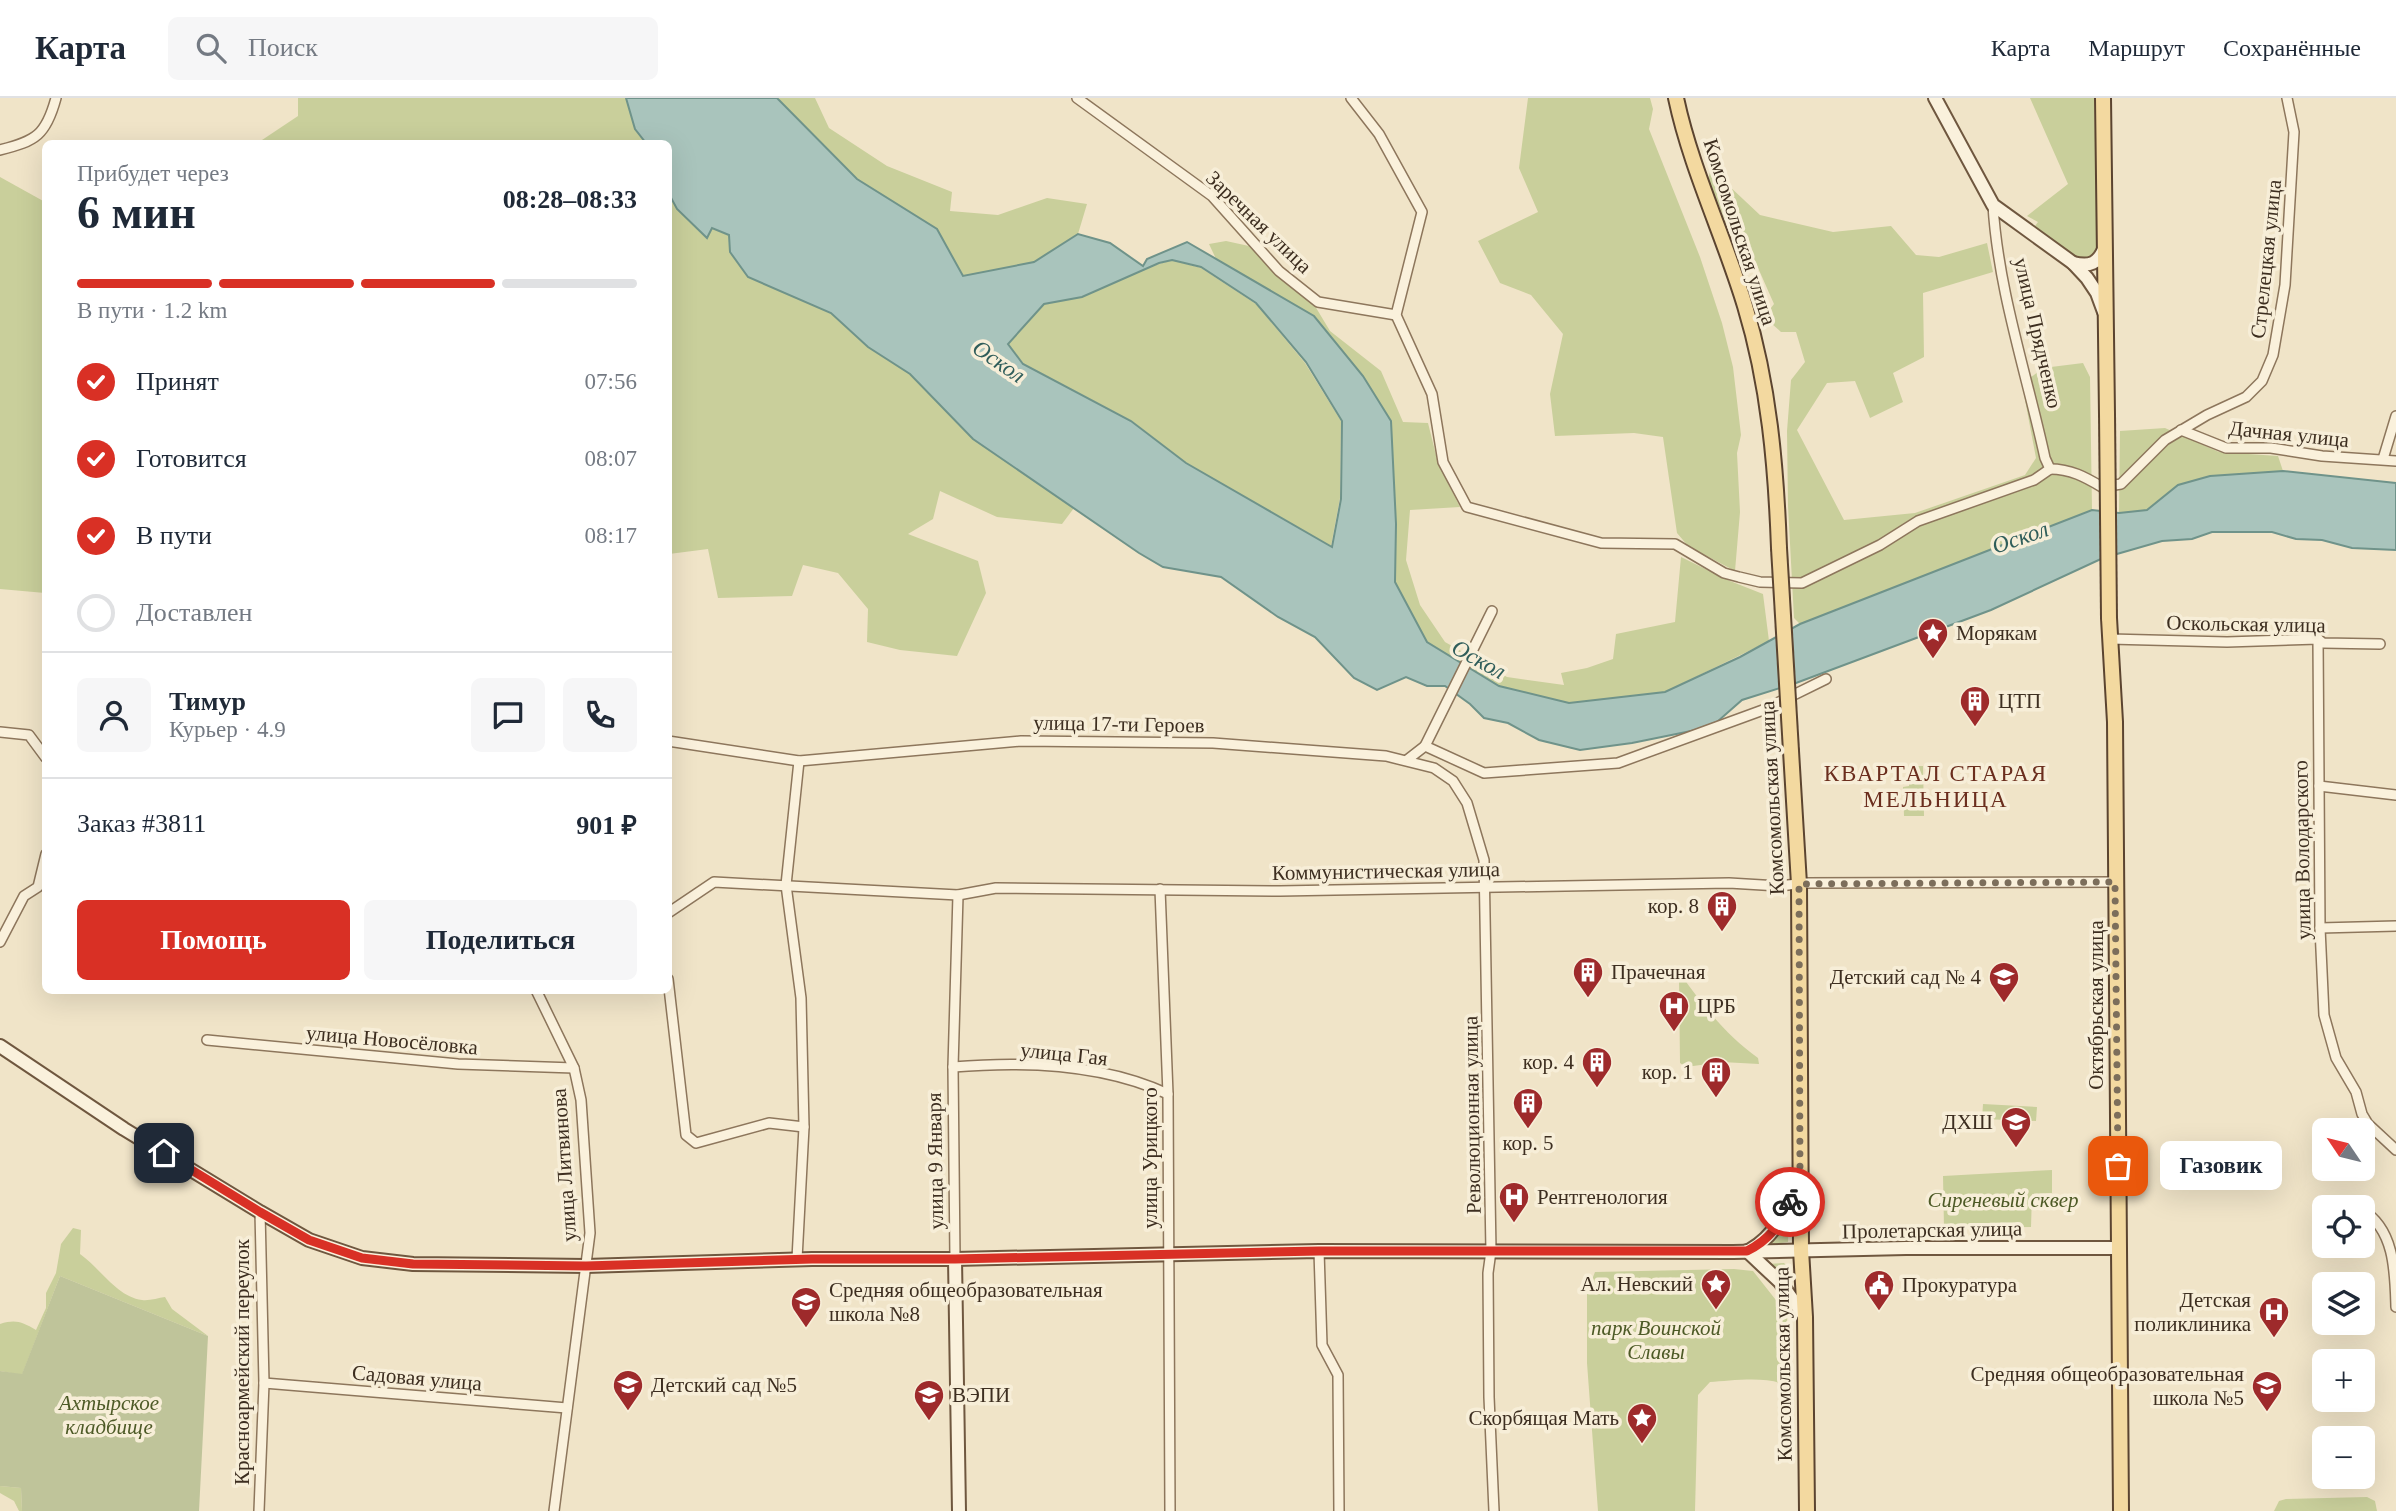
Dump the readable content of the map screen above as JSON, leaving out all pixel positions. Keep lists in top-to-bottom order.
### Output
{
  "streets": {
    "main road": [
      "Комсомольская улица",
      "улица Прядченко",
      "Октябрьская улица",
      "улица 9 Января",
      "Пролетарская улица"
    ],
    "street": [
      "Заречная улица",
      "Стрелецкая улица",
      "Дачная улица",
      "Оскольская улица",
      "улица 17-ти Героев",
      "улица Володарского",
      "Коммунистическая улица",
      "улица Новосёловка",
      "улица Гая",
      "Революционная улица",
      "улица Урицкого",
      "улица Литвинова",
      "Красноармейский переулок",
      "Садовая улица"
    ]
  },
  "crossings": [
    ["Комсомольская улица", "Коммунистическая улица"],
    ["Комсомольская улица", "Пролетарская улица"],
    ["Стрелецкая улица", "улица Прядченко"],
    ["Стрелецкая улица", "Дачная улица"],
    ["улица Прядченко", "Октябрьская улица"],
    ["Оскольская улица", "улица Володарского"],
    ["Оскольская улица", "Октябрьская улица"],
    ["улица 17-ти Героев", "Коммунистическая улица"],
    ["улица 17-ти Героев", "Революционная улица"],
    ["Коммунистическая улица", "Октябрьская улица"],
    ["Коммунистическая улица", "Революционная улица"],
    ["Коммунистическая улица", "улица Урицкого"],
    ["Коммунистическая улица", "улица 9 Января"],
    ["Октябрьская улица", "Пролетарская улица"],
    ["улица Новосёловка", "улица Литвинова"],
    ["улица Гая", "улица Урицкого"],
    ["улица Гая", "улица 9 Января"],
    ["Революционная улица", "Пролетарская улица"],
    ["улица Урицкого", "Пролетарская улица"],
    ["улица 9 Января", "Пролетарская улица"],
    ["улица Литвинова", "Пролетарская улица"],
    ["улица Литвинова", "Садовая улица"],
    ["Пролетарская улица", "Красноармейский переулок"],
    ["Красноармейский переулок", "Садовая улица"]
  ],
  "districts": ["КВАРТАЛ СТАРАЯ МЕЛЬНИЦА"],
  "water": ["Оскол"],
  "parks": ["Сиреневый сквер", "парк Воинской Славы", "Ахтырское кладбище"],
  "places": {
    "place": ["Морякам", "Ал. Невский", "Скорбящая Мать"],
    "building": [
      "ЦТП",
      "кор. 8",
      "Прачечная",
      "кор. 4",
      "кор. 1",
      "кор. 5"
    ],
    "school or university": [
      "Детский сад № 4",
      "ДХШ",
      "Средняя общеобразовательная школа №8",
      "Детский сад №5",
      "Средняя общеобразовательная школа №5",
      "ВЭПИ"
    ],
    "hospital": ["ЦРБ", "Рентгенология", "Детская поликлиника"],
    "other": ["Газовик"],
    "public building": ["Прокуратура"]
  },
  "north": "top left",
  "page": {
    "header": "Карта",
    "search": "Поиск",
    "nav": ["Карта", "Маршрут", "Сохранённые"],
    "heading": ["6 мин", "Прибудет через", "08:28–08:33"],
    "panel": [
      "Тимур",
      "Курьер · 4.9",
      "Заказ #3811",
      "901 ₽"
    ],
    "bar": "В пути · 1.2 km",
    "list": [
      ["Принят", "07:56"],
      ["Готовится", "08:07"],
      ["В пути", "08:17"],
      "Доставлен"
    ],
    "buttons": ["Помощь", "Поделиться"],
    "map_buttons": ["+", "−"],
    "bubble": "Газовик"
  }
}
